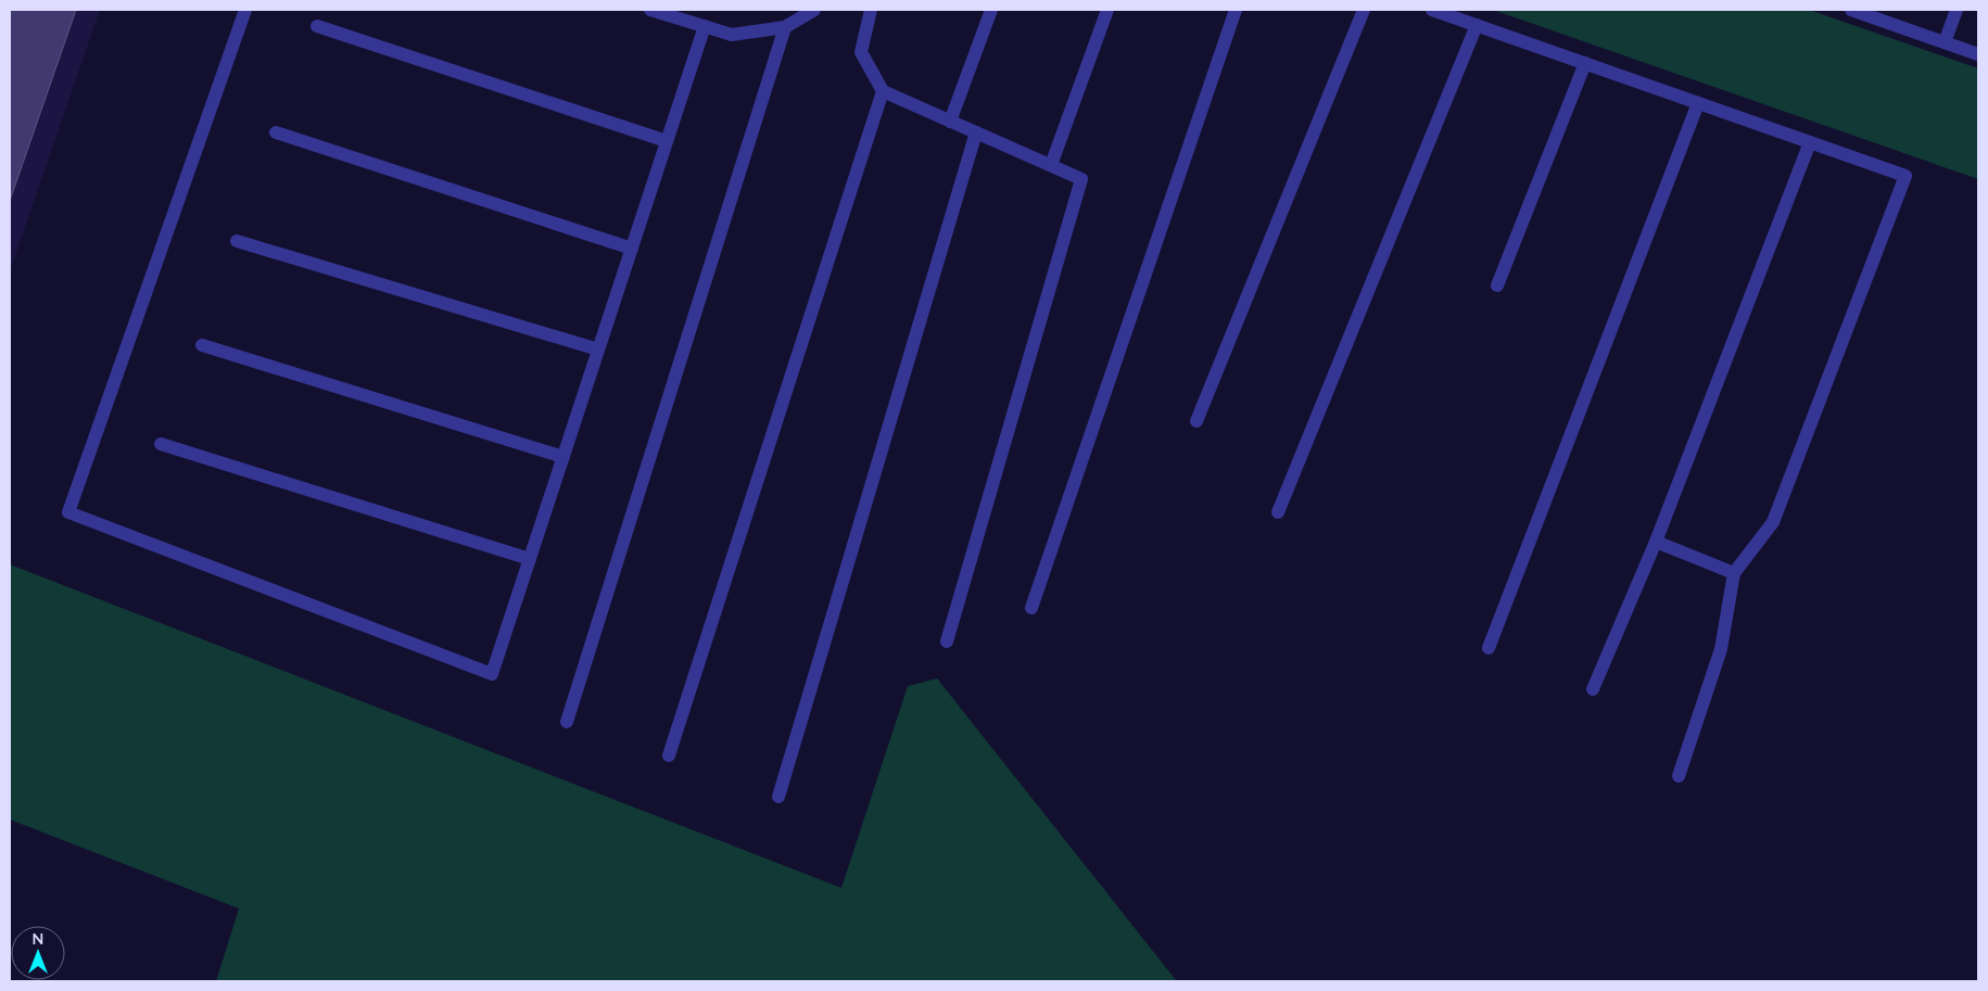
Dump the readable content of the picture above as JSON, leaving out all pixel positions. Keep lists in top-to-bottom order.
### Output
{
  "north": "top"
}
